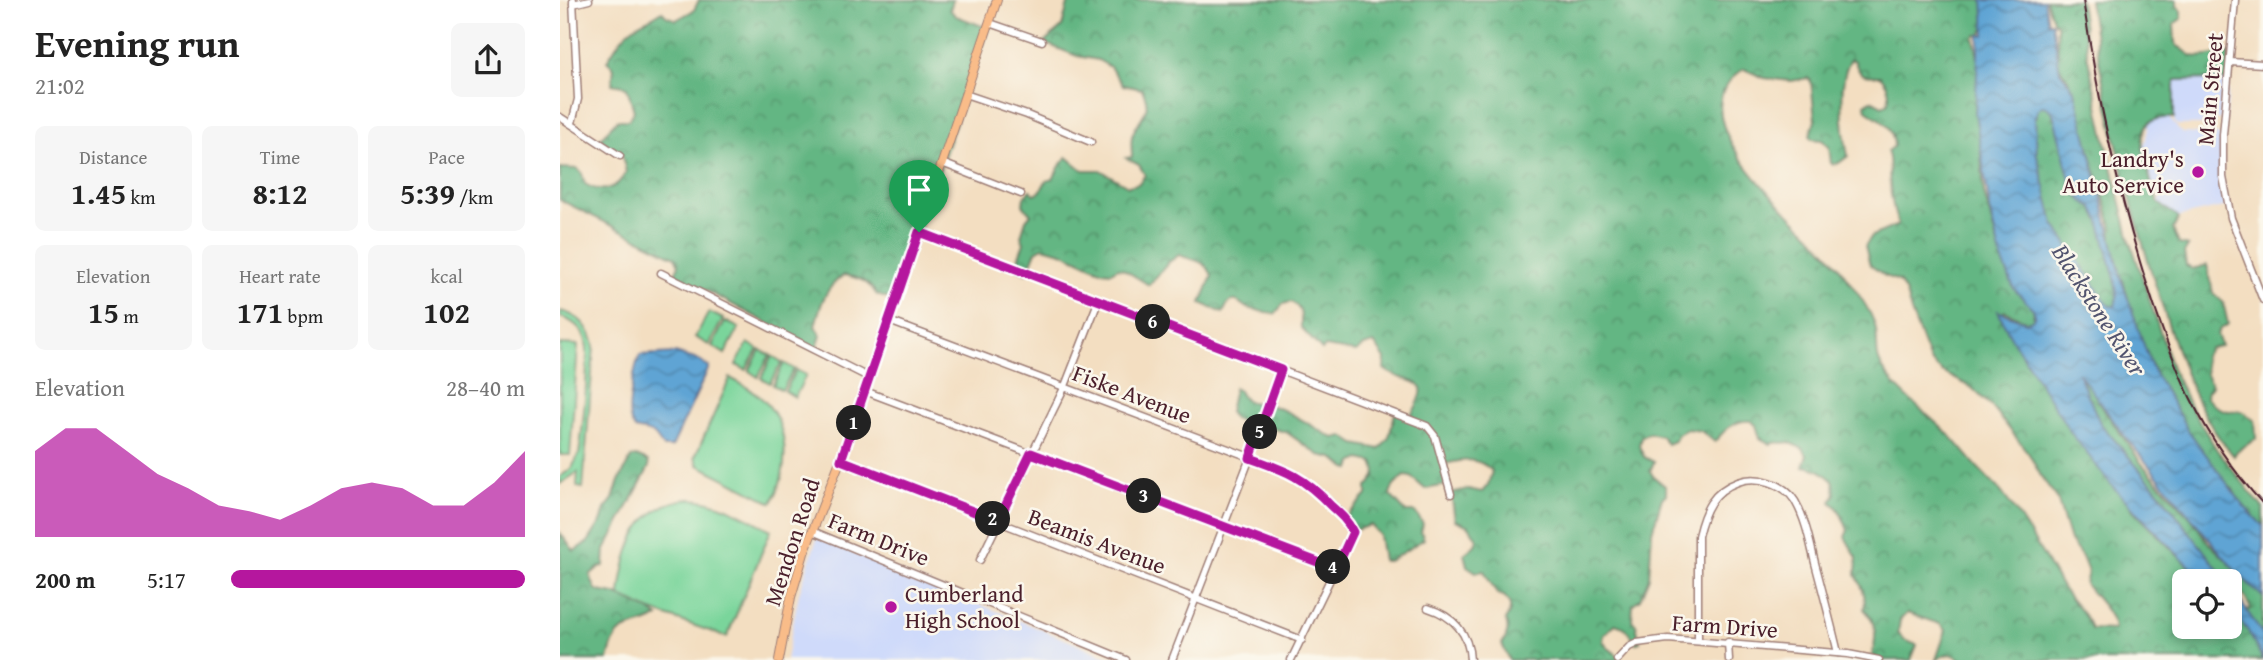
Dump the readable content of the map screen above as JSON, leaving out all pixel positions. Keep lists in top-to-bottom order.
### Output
{
  "streets": {
    "main road": ["Mendon Road"],
    "street": [
      "Main Street",
      "Fiske Avenue",
      "Farm Drive",
      "Beamis Avenue"
    ]
  },
  "crossings": [
    ["Fiske Avenue", "Mendon Road"],
    ["Farm Drive", "Mendon Road"],
    ["Beamis Avenue", "Mendon Road"]
  ],
  "water": ["Blackstone River"],
  "places": ["Landry's Auto Service", "Cumberland High School"],
  "page": {
    "heading": ["Evening run", "21:02"],
    "stats": [
      ["Distance", "1.45 km"],
      ["Time", "8:12"],
      ["Pace", "5:39 /km"],
      ["Elevation", "15 m"],
      ["Heart rate", "171 bpm"],
      ["kcal", "102"]
    ],
    "pins": [
      "6",
      "1",
      "5",
      "3",
      "2",
      "4"
    ],
    "chart": ["Elevation", "28–40 m"],
    "list": [
      {
        "name": "200 m",
        "note": "5:17"
      }
    ]
  }
}
